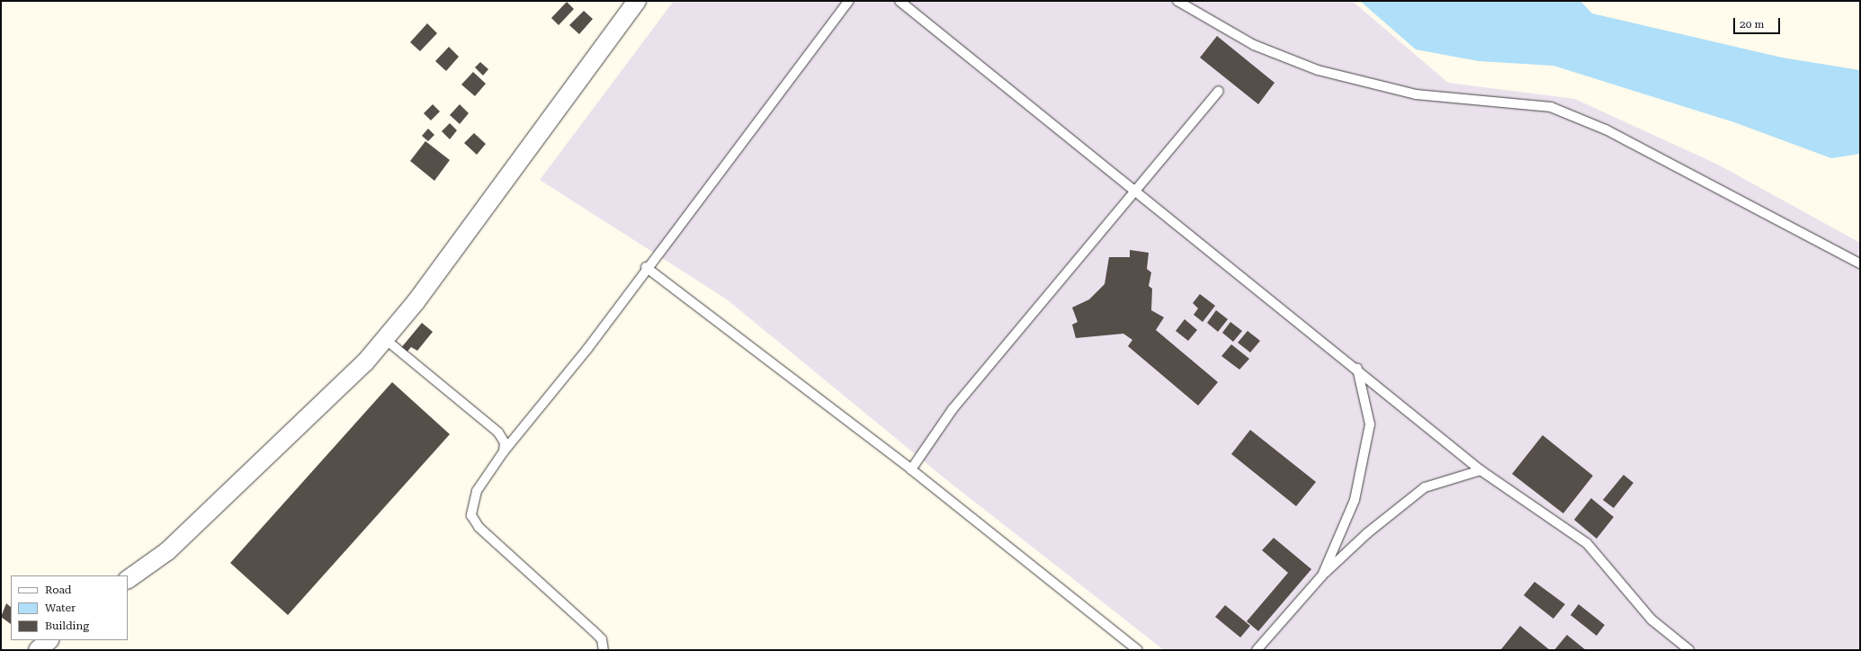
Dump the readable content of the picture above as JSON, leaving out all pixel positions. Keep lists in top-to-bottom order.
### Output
{
  "legend": ["Road", "Water", "Building"],
  "scale_bar": "20 m"
}
